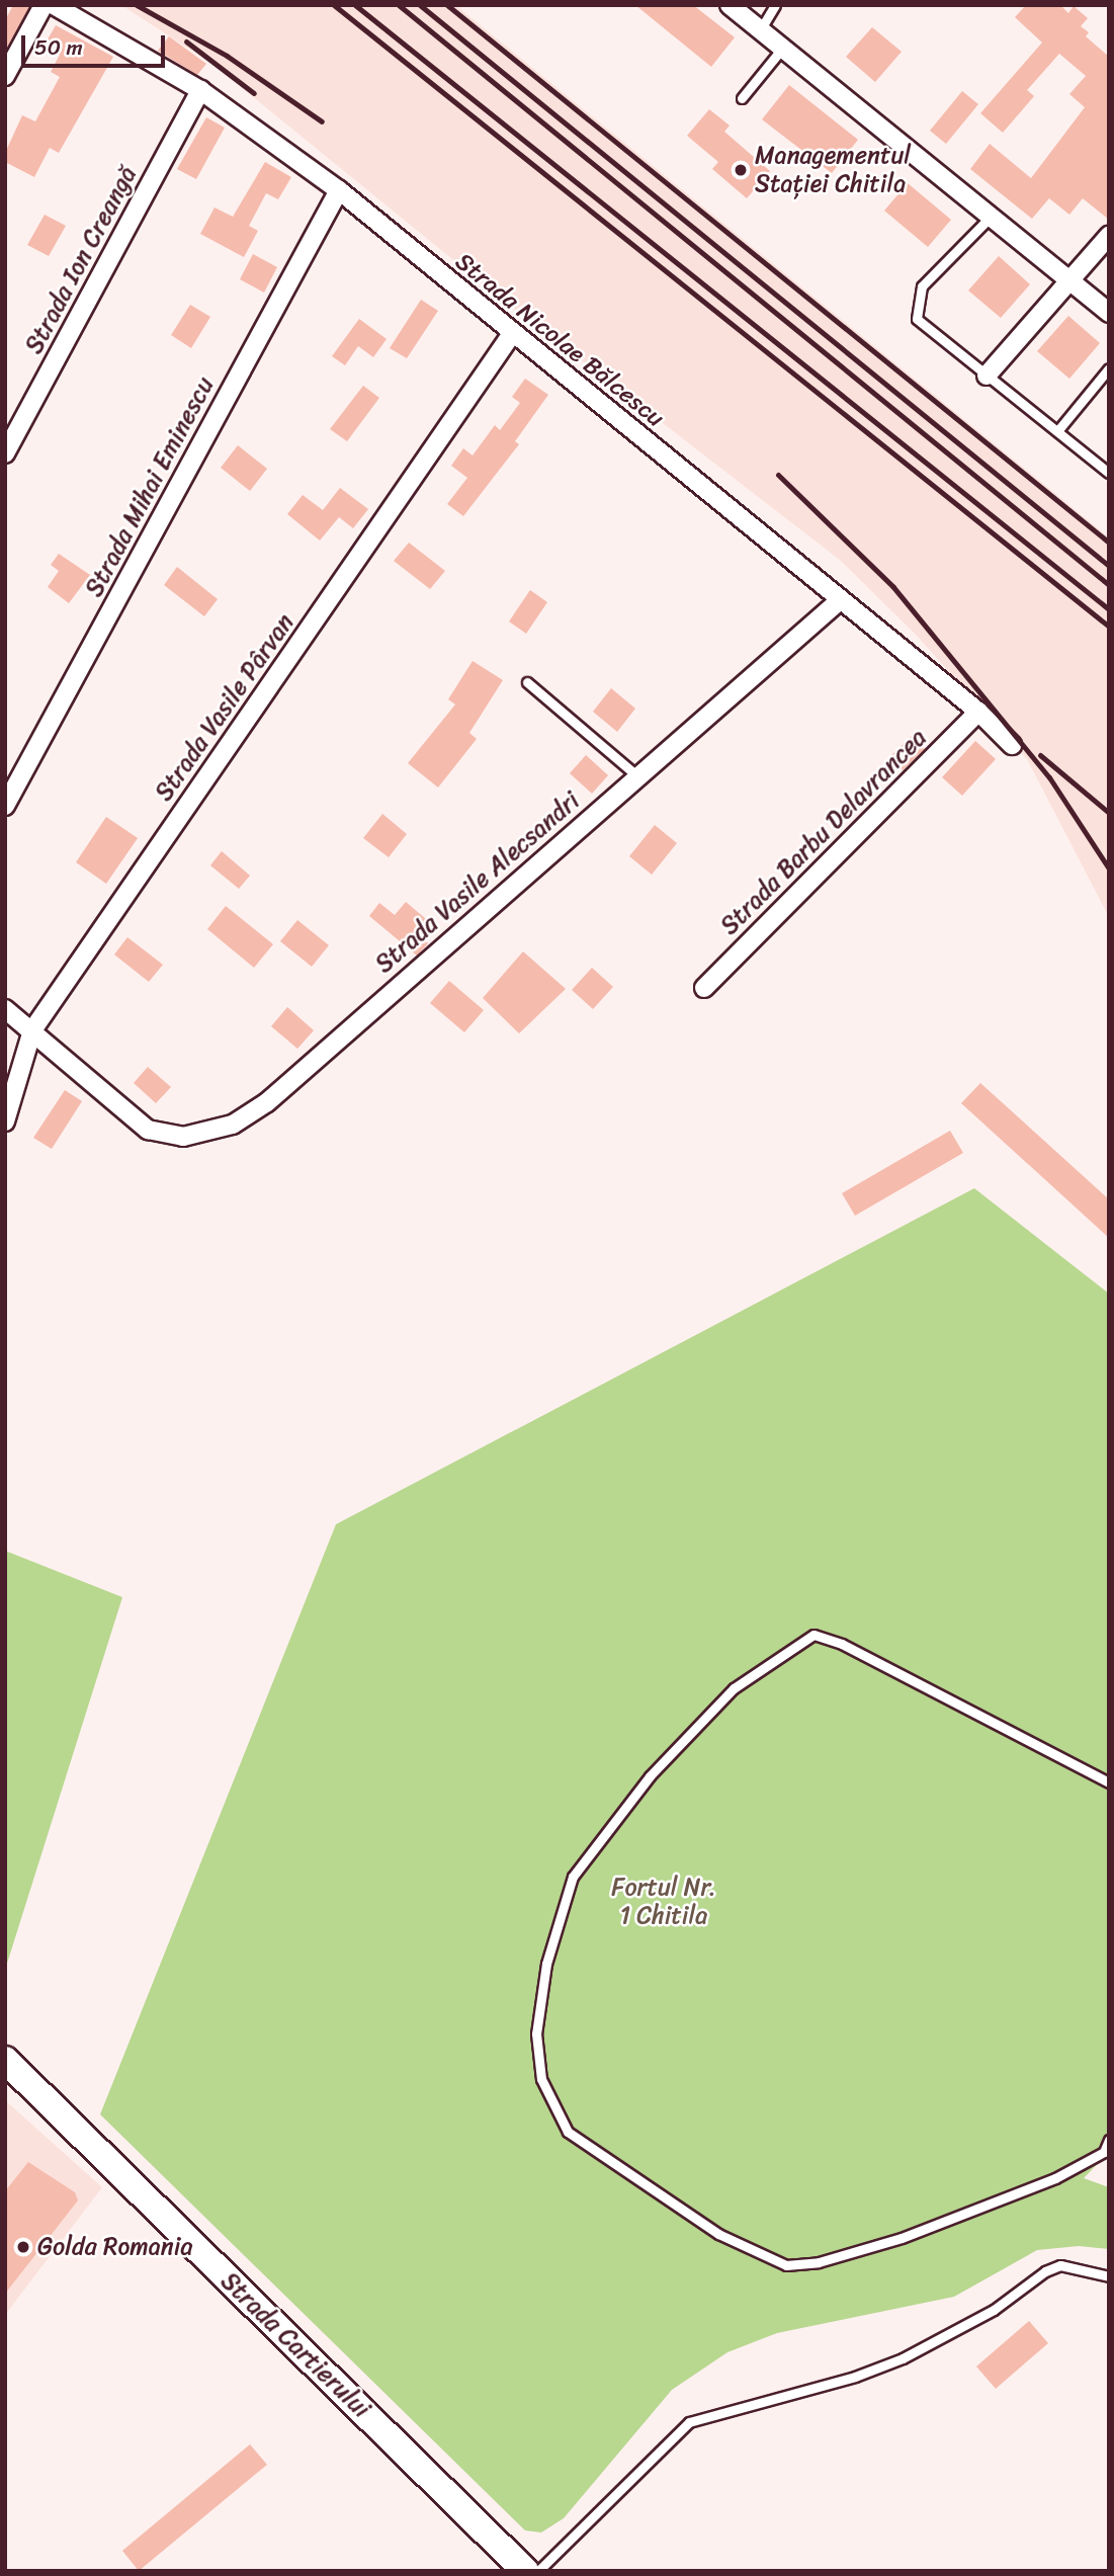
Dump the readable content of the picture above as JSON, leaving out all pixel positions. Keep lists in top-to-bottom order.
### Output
{
  "streets": {
    "street": [
      "Strada Ion Creangă",
      "Strada Nicolae Bălcescu",
      "Strada Mihai Eminescu",
      "Strada Vasile Pârvan",
      "Strada Barbu Delavrancea",
      "Strada Vasile Alecsandri",
      "Strada Cartierului"
    ]
  },
  "crossings": [
    ["Strada Ion Creangă", "Strada Nicolae Bălcescu"],
    ["Strada Nicolae Bălcescu", "Strada Mihai Eminescu"],
    ["Strada Nicolae Bălcescu", "Strada Vasile Pârvan"],
    ["Strada Nicolae Bălcescu", "Strada Barbu Delavrancea"],
    ["Strada Nicolae Bălcescu", "Strada Vasile Alecsandri"],
    ["Strada Vasile Pârvan", "Strada Vasile Alecsandri"]
  ],
  "parks": ["Fortul Nr. 1 Chitila"],
  "places": ["Managementul Stației Chitila", "Golda Romania"],
  "scale_bar": "50 m"
}
